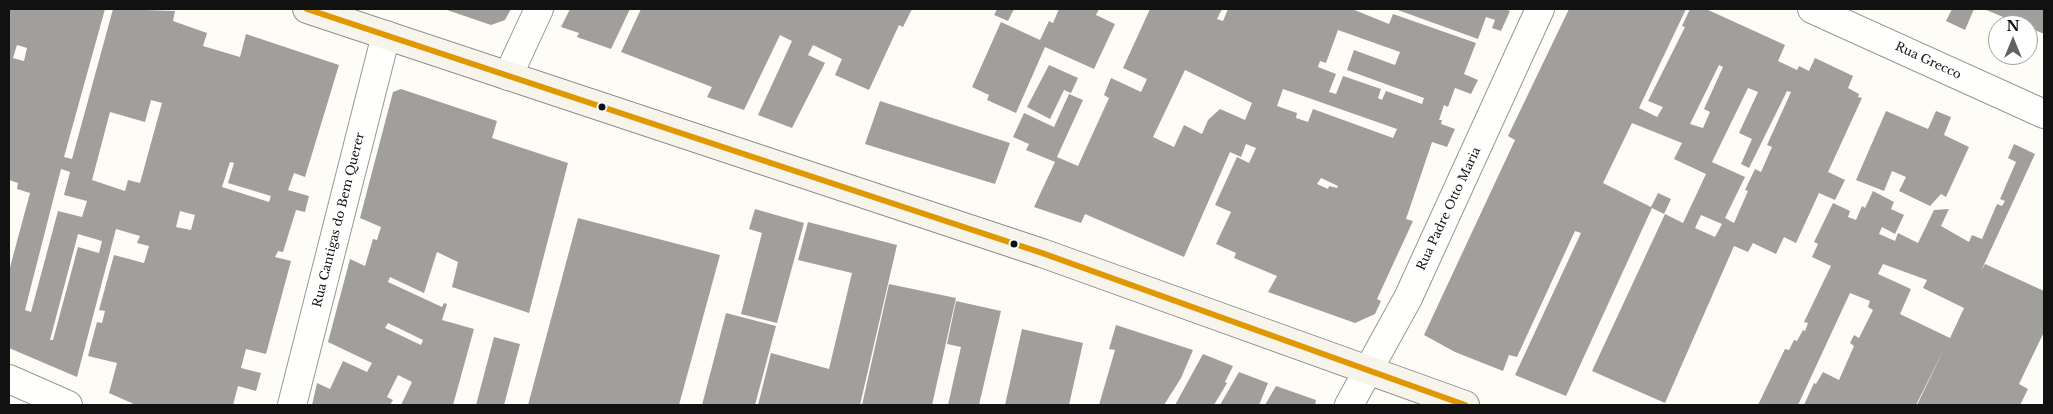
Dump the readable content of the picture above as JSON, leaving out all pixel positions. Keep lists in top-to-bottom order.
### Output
{
  "streets": {
    "street": ["Rua Grecco", "Rua Padre Otto Maria", "Rua Cantigas do Bem Querer"]
  },
  "north": "top"
}
